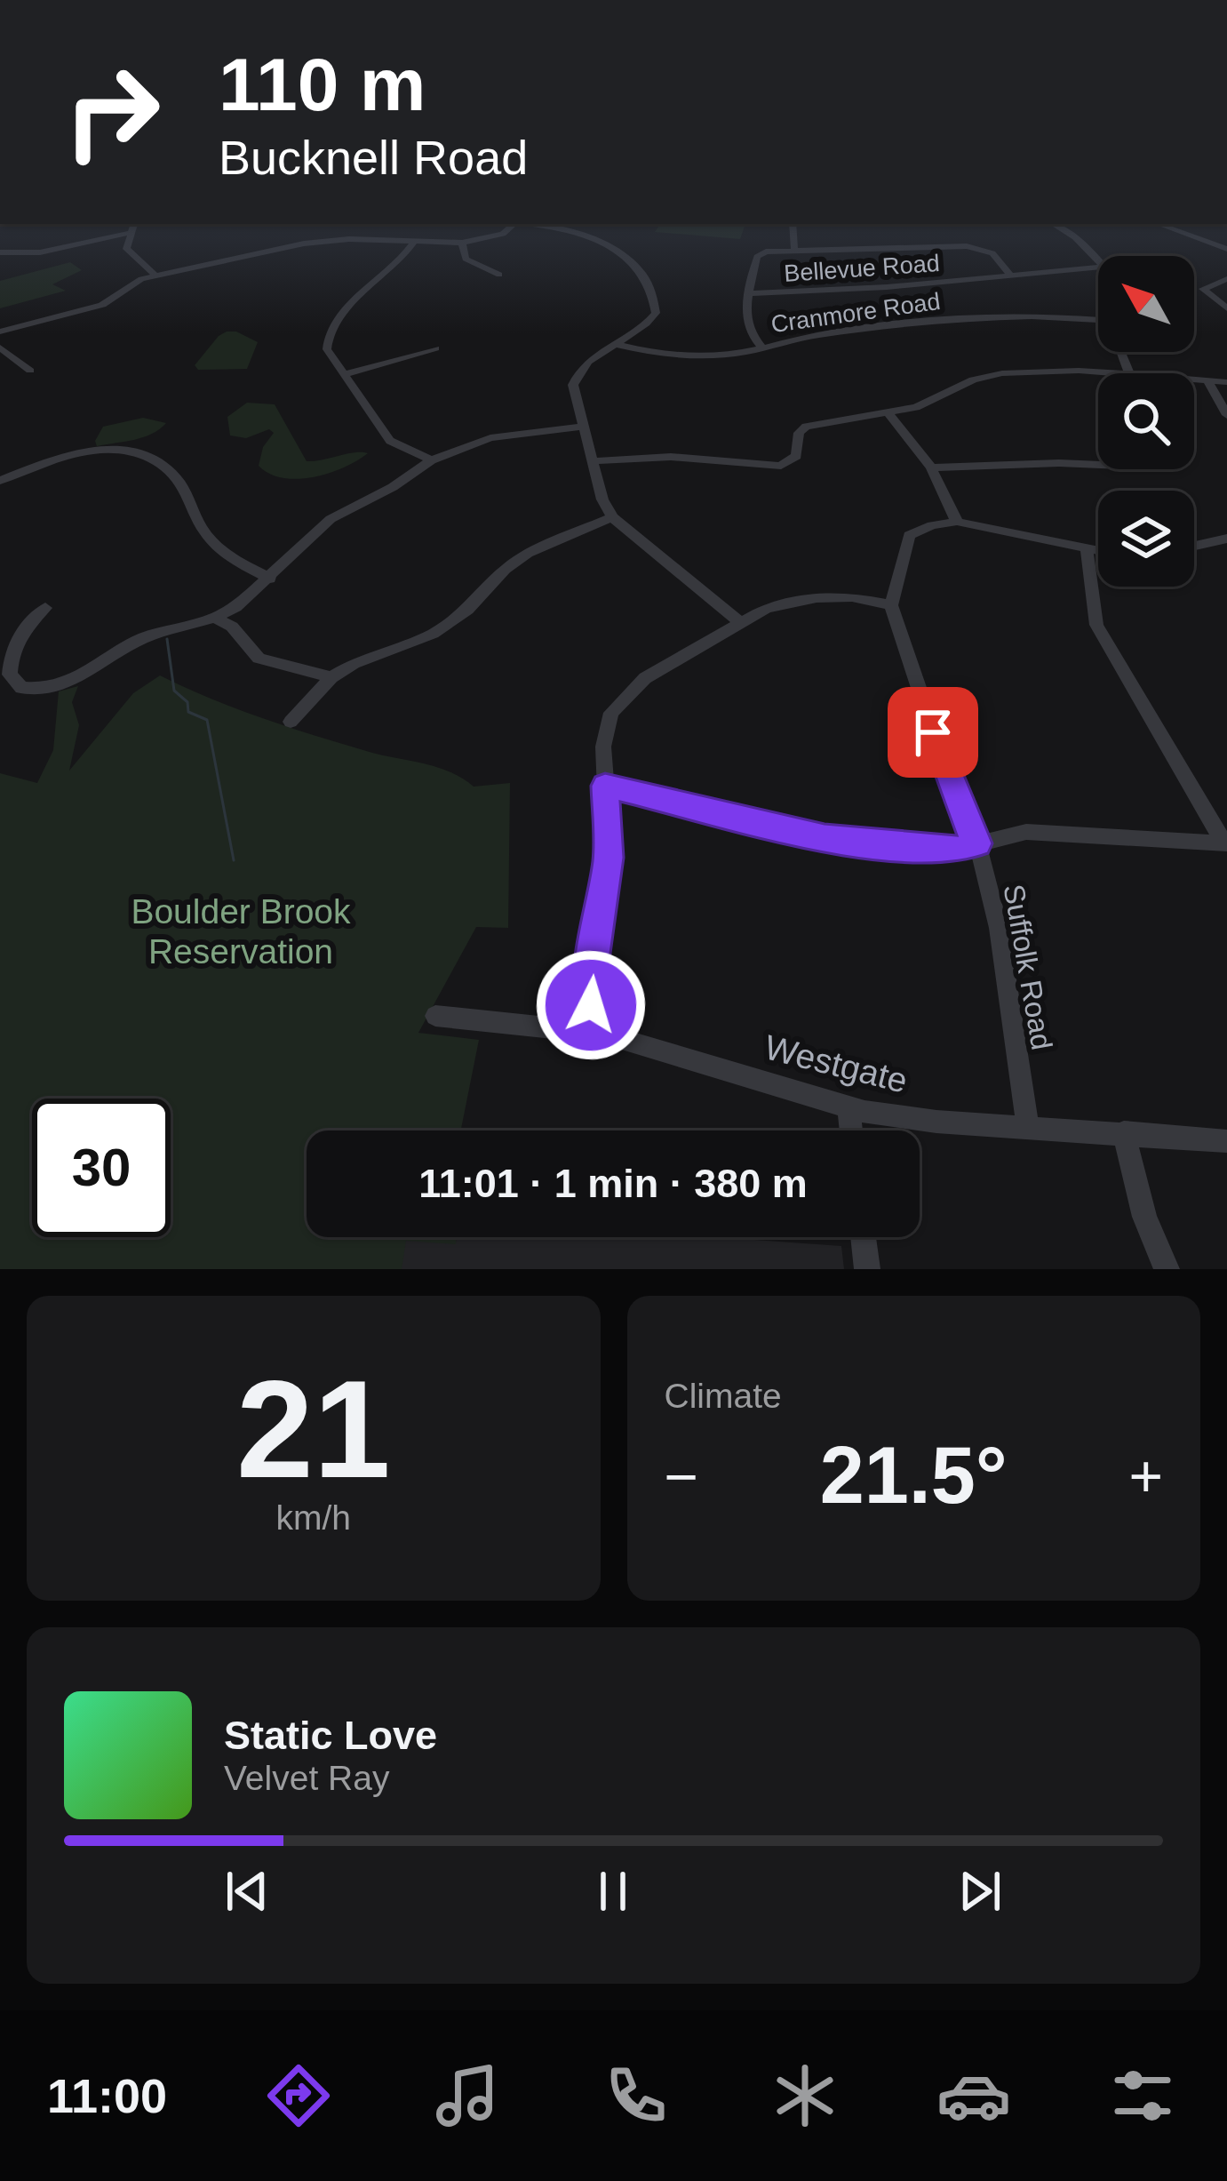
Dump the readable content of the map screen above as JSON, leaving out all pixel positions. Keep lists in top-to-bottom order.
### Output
{
  "streets": {
    "street": [
      "Bellevue Road",
      "Cranmore Road",
      "Suffolk Road",
      "Westgate"
    ]
  },
  "crossings": [
    ["Suffolk Road", "Westgate"]
  ],
  "parks": ["Boulder Brook Reservation"],
  "north": "top left",
  "page": {
    "turn": ["110 m", "Bucknell Road"],
    "limit": "30",
    "trip": "11:01 · 1 min · 380 m",
    "tile": [
      ["21", "km/h"],
      "Climate"
    ],
    "heat": ["−", "21.5°", "+"],
    "song": ["Static Love", "Velvet Ray"],
    "tabs": "11:00"
  }
}
